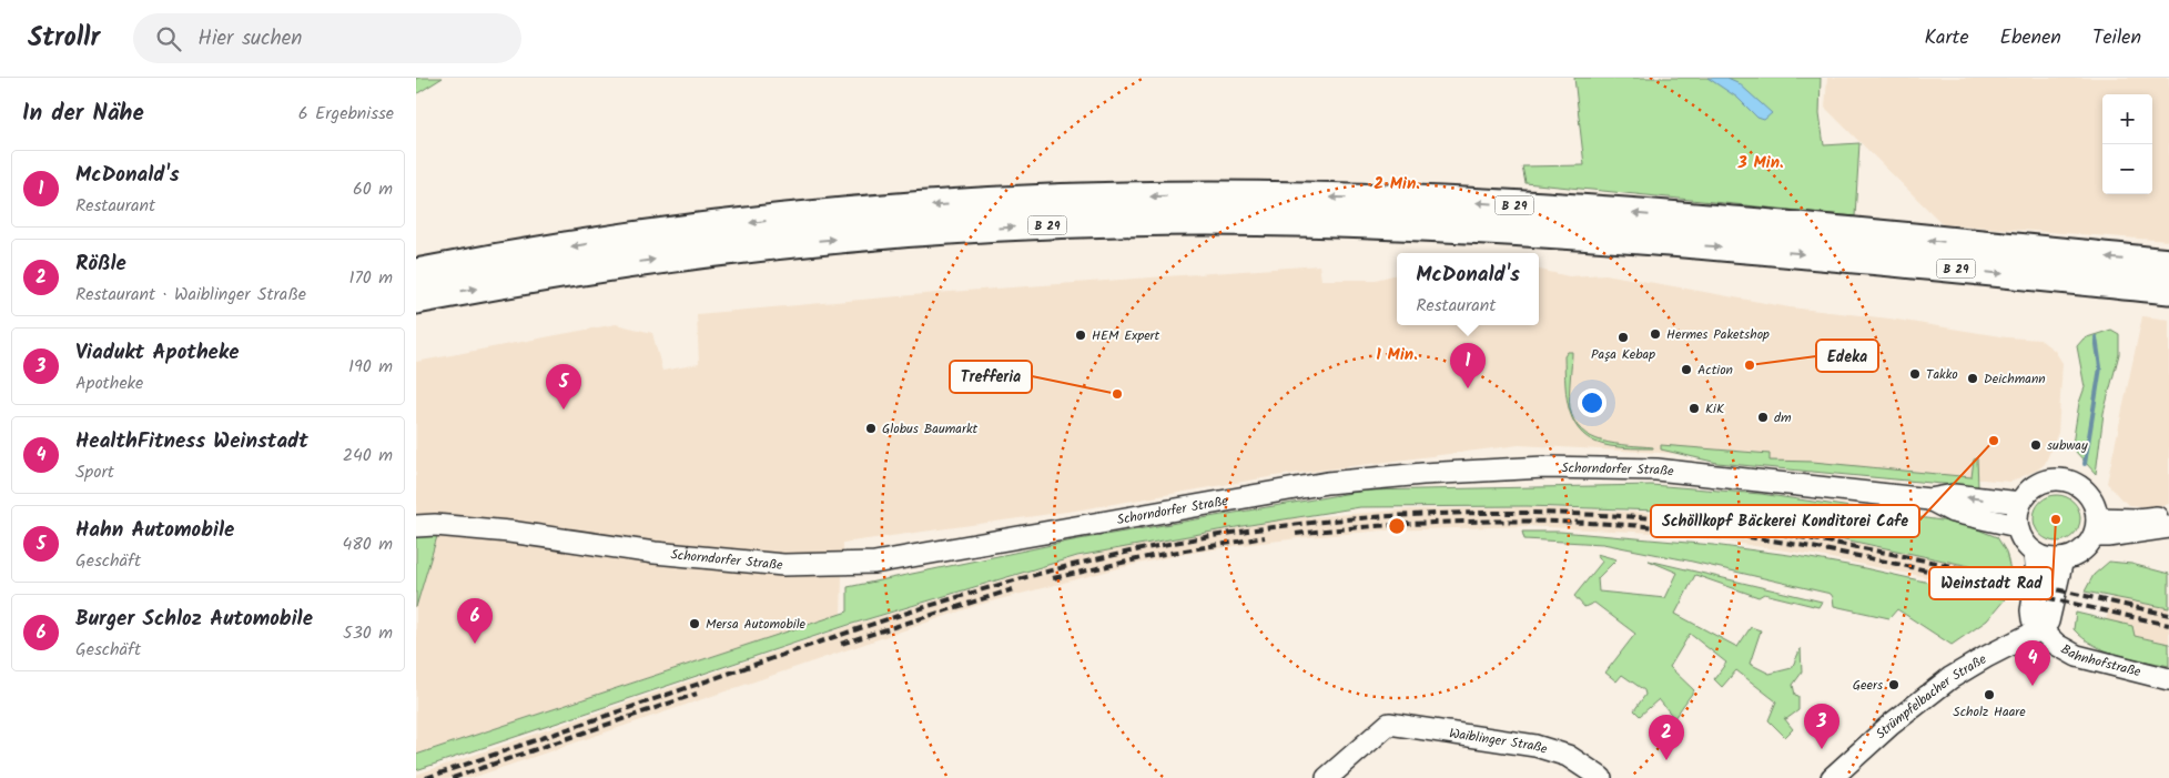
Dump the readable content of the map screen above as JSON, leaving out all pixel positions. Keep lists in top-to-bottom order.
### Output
{
  "streets": {
    "highway": ["B 29"],
    "street": [
      "Schorndorfer Straße",
      "Bahnhofstraße",
      "Strümpfelbacher Straße",
      "Waiblinger Straße"
    ]
  },
  "crossings": [
    ["Bahnhofstraße", "Strümpfelbacher Straße"]
  ],
  "places": [
    "Hermes Paketshop",
    "HEM Expert",
    "Paşa Kebap",
    "Edeka",
    "Action",
    "Takko",
    "Deichmann",
    "Trefferia",
    "KiK",
    "dm",
    "Globus Baumarkt",
    "Schöllkopf Bäckerei Konditorei Cafe",
    "subway",
    "Weinstadt Rad",
    "Mersa Automobile",
    "Geers",
    "Scholz Haare"
  ],
  "page": {
    "header": "Strollr",
    "search": "Hier suchen",
    "nav": ["Karte", "Ebenen", "Teilen"],
    "heading": ["In der Nähe", "6 Ergebnisse"],
    "map_buttons": ["+", "−"],
    "list": [
      {
        "mark": "1",
        "name": "McDonald's",
        "note": "Restaurant",
        "value": "60 m"
      },
      {
        "mark": "2",
        "name": "Rößle",
        "note": "Restaurant · Waiblinger Straße",
        "value": "170 m"
      },
      {
        "mark": "3",
        "name": "Viadukt Apotheke",
        "note": "Apotheke",
        "value": "190 m"
      },
      {
        "mark": "4",
        "name": "HealthFitness Weinstadt",
        "note": "Sport",
        "value": "240 m"
      },
      {
        "mark": "5",
        "name": "Hahn Automobile",
        "note": "Geschäft",
        "value": "480 m"
      },
      {
        "mark": "6",
        "name": "Burger Schloz Automobile",
        "note": "Geschäft",
        "value": "530 m"
      }
    ],
    "popup": ["McDonald's", "Restaurant"],
    "pins": [
      "1",
      "5",
      "6",
      "4",
      "3",
      "2"
    ]
  },
  "rings": ["3 Min.", "2 Min.", "1 Min."]
}
